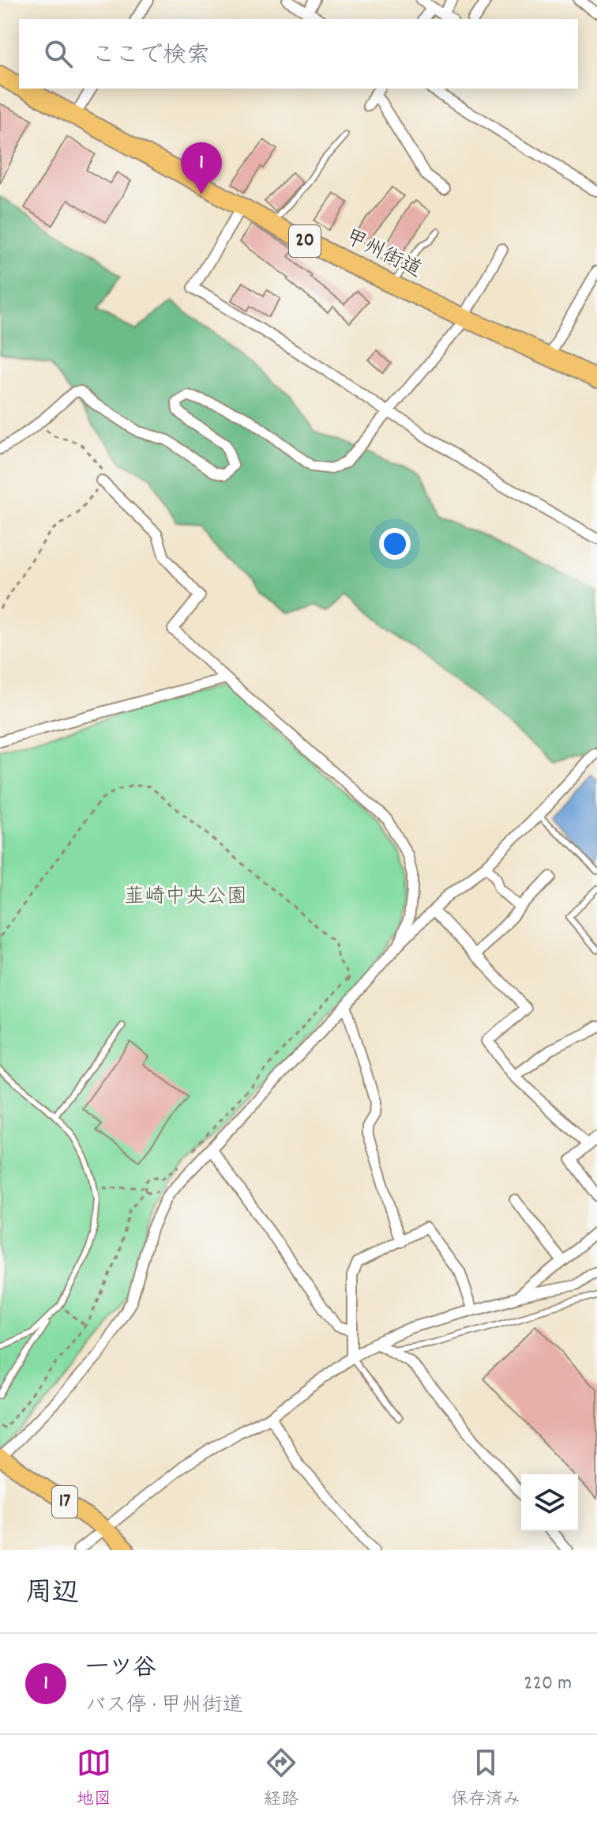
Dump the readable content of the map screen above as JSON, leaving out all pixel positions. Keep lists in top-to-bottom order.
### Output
{
  "streets": {
    "highway": ["20", "甲州街道"],
    "main road": ["17"]
  },
  "parks": ["韮崎中央公園"],
  "page": {
    "search": "ここで検索",
    "pins": "1",
    "heading": "周辺",
    "list": [
      {
        "mark": "1",
        "name": "一ツ谷",
        "note": "バス停 · 甲州街道",
        "value": "220 m"
      }
    ],
    "nav": ["地図", "経路", "保存済み"]
  }
}
